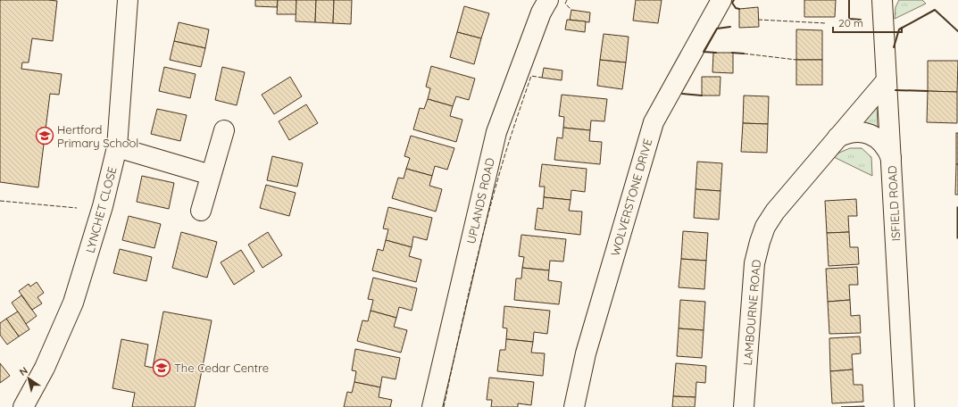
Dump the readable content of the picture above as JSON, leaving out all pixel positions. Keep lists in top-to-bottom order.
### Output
{
  "streets": {
    "street": [
      "WOLVERSTONE DRIVE",
      "UPLANDS ROAD",
      "ISFIELD ROAD",
      "LYNCHET CLOSE",
      "LAMBOURNE ROAD"
    ]
  },
  "crossings": [
    ["ISFIELD ROAD", "LAMBOURNE ROAD"]
  ],
  "places": {
    "school or university": ["Hertford Primary School", "The Cedar Centre"]
  },
  "scale_bar": "20 m",
  "north": "top left"
}
